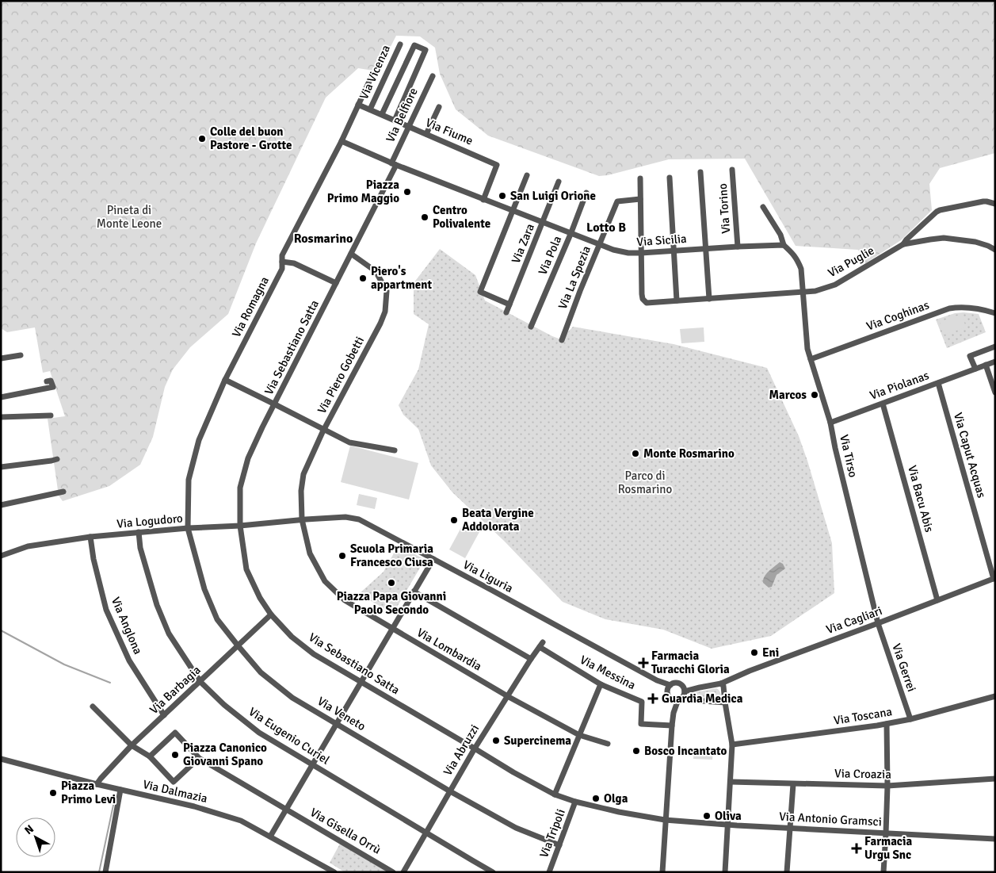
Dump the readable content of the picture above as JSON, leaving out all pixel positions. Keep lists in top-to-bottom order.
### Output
{
  "streets": {
    "street": [
      "Via Vicenza",
      "Via Belfiore",
      "Via Fiume",
      "Via Torino",
      "Via Sicilia",
      "Via Zara",
      "Via Pola",
      "Via Puglie",
      "Via La Spezia",
      "Via Romagna",
      "Via Coghinas",
      "Via Sebastiano Satta",
      "Via Piero Gobetti",
      "Via Piolanas",
      "Via Caput Acquas",
      "Via Tirso",
      "Via Bacu Abis",
      "Via Logudoro",
      "Via Liguria",
      "Via Cagliari",
      "Via Anglona",
      "Via Lombardia",
      "Via Gerrei",
      "Via Messina",
      "Via Barbagia",
      "Via Veneto",
      "Via Toscana",
      "Via Eugenio Curiel",
      "Via Abruzzi",
      "Via Croazia",
      "Via Dalmazia",
      "Via Antonio Gramsci",
      "Via Gisella Orrù",
      "Via Tripoli"
    ]
  },
  "crossings": [
    ["Via Vicenza", "Via Fiume"],
    ["Via Belfiore", "Via Fiume"],
    ["Via Belfiore", "Via Sicilia"],
    ["Via Belfiore", "Via Sebastiano Satta"],
    ["Via Fiume", "Via Sicilia"],
    ["Via Fiume", "Via Romagna"],
    ["Via Torino", "Via Sicilia"],
    ["Via Sicilia", "Via Zara"],
    ["Via Sicilia", "Via Pola"],
    ["Via Sicilia", "Via Puglie"],
    ["Via Sicilia", "Via La Spezia"],
    ["Via Sicilia", "Via Romagna"],
    ["Via Sicilia", "Via Sebastiano Satta"],
    ["Via Puglie", "Via Tirso"],
    ["Via Romagna", "Via Logudoro"],
    ["Via Romagna", "Via Veneto"],
    ["Via Coghinas", "Via Tirso"],
    ["Via Sebastiano Satta", "Via Piero Gobetti"],
    ["Via Sebastiano Satta", "Via Logudoro"],
    ["Via Sebastiano Satta", "Via Barbagia"],
    ["Via Sebastiano Satta", "Via Abruzzi"],
    ["Via Sebastiano Satta", "Via Antonio Gramsci"],
    ["Via Sebastiano Satta", "Via Tripoli"],
    ["Via Piero Gobetti", "Via Logudoro"],
    ["Via Piero Gobetti", "Via Liguria"],
    ["Via Piero Gobetti", "Via Lombardia"],
    ["Via Piolanas", "Via Caput Acquas"],
    ["Via Piolanas", "Via Tirso"],
    ["Via Piolanas", "Via Bacu Abis"],
    ["Via Caput Acquas", "Via Cagliari"],
    ["Via Tirso", "Via Cagliari"],
    ["Via Tirso", "Via Gerrei"],
    ["Via Bacu Abis", "Via Cagliari"],
    ["Via Logudoro", "Via Liguria"],
    ["Via Logudoro", "Via Anglona"],
    ["Via Logudoro", "Via Lombardia"],
    ["Via Logudoro", "Via Veneto"],
    ["Via Logudoro", "Via Eugenio Curiel"],
    ["Via Liguria", "Via Lombardia"],
    ["Via Cagliari", "Via Gerrei"],
    ["Via Anglona", "Via Barbagia"],
    ["Via Lombardia", "Via Abruzzi"],
    ["Via Gerrei", "Via Toscana"],
    ["Via Messina", "Via Abruzzi"],
    ["Via Barbagia", "Via Veneto"],
    ["Via Barbagia", "Via Eugenio Curiel"],
    ["Via Barbagia", "Via Dalmazia"],
    ["Via Veneto", "Via Abruzzi"],
    ["Via Veneto", "Via Tripoli"],
    ["Via Eugenio Curiel", "Via Abruzzi"]
  ],
  "districts": ["Lotto B", "Rosmarino"],
  "parks": ["Pineta di Monte Leone", "Parco di Rosmarino"],
  "places": {
    "other": [
      "Colle del buon Pastore - Grotte",
      "Piazza Primo Maggio",
      "San Luigi Orione",
      "Centro Polivalente",
      "Piero's appartment",
      "Marcos",
      "Monte Rosmarino",
      "Beata Vergine Addolorata",
      "Scuola Primaria Francesco Ciusa",
      "Piazza Papa Giovanni Paolo Secondo",
      "Eni",
      "Supercinema",
      "Bosco Incantato",
      "Piazza Canonico Giovanni Spano",
      "Piazza Primo Levi",
      "Olga",
      "Oliva"
    ],
    "health": ["Farmacia Turacchi Gloria", "Guardia Medica", "Farmacia Urgu Snc"]
  },
  "north": "top left"
}
